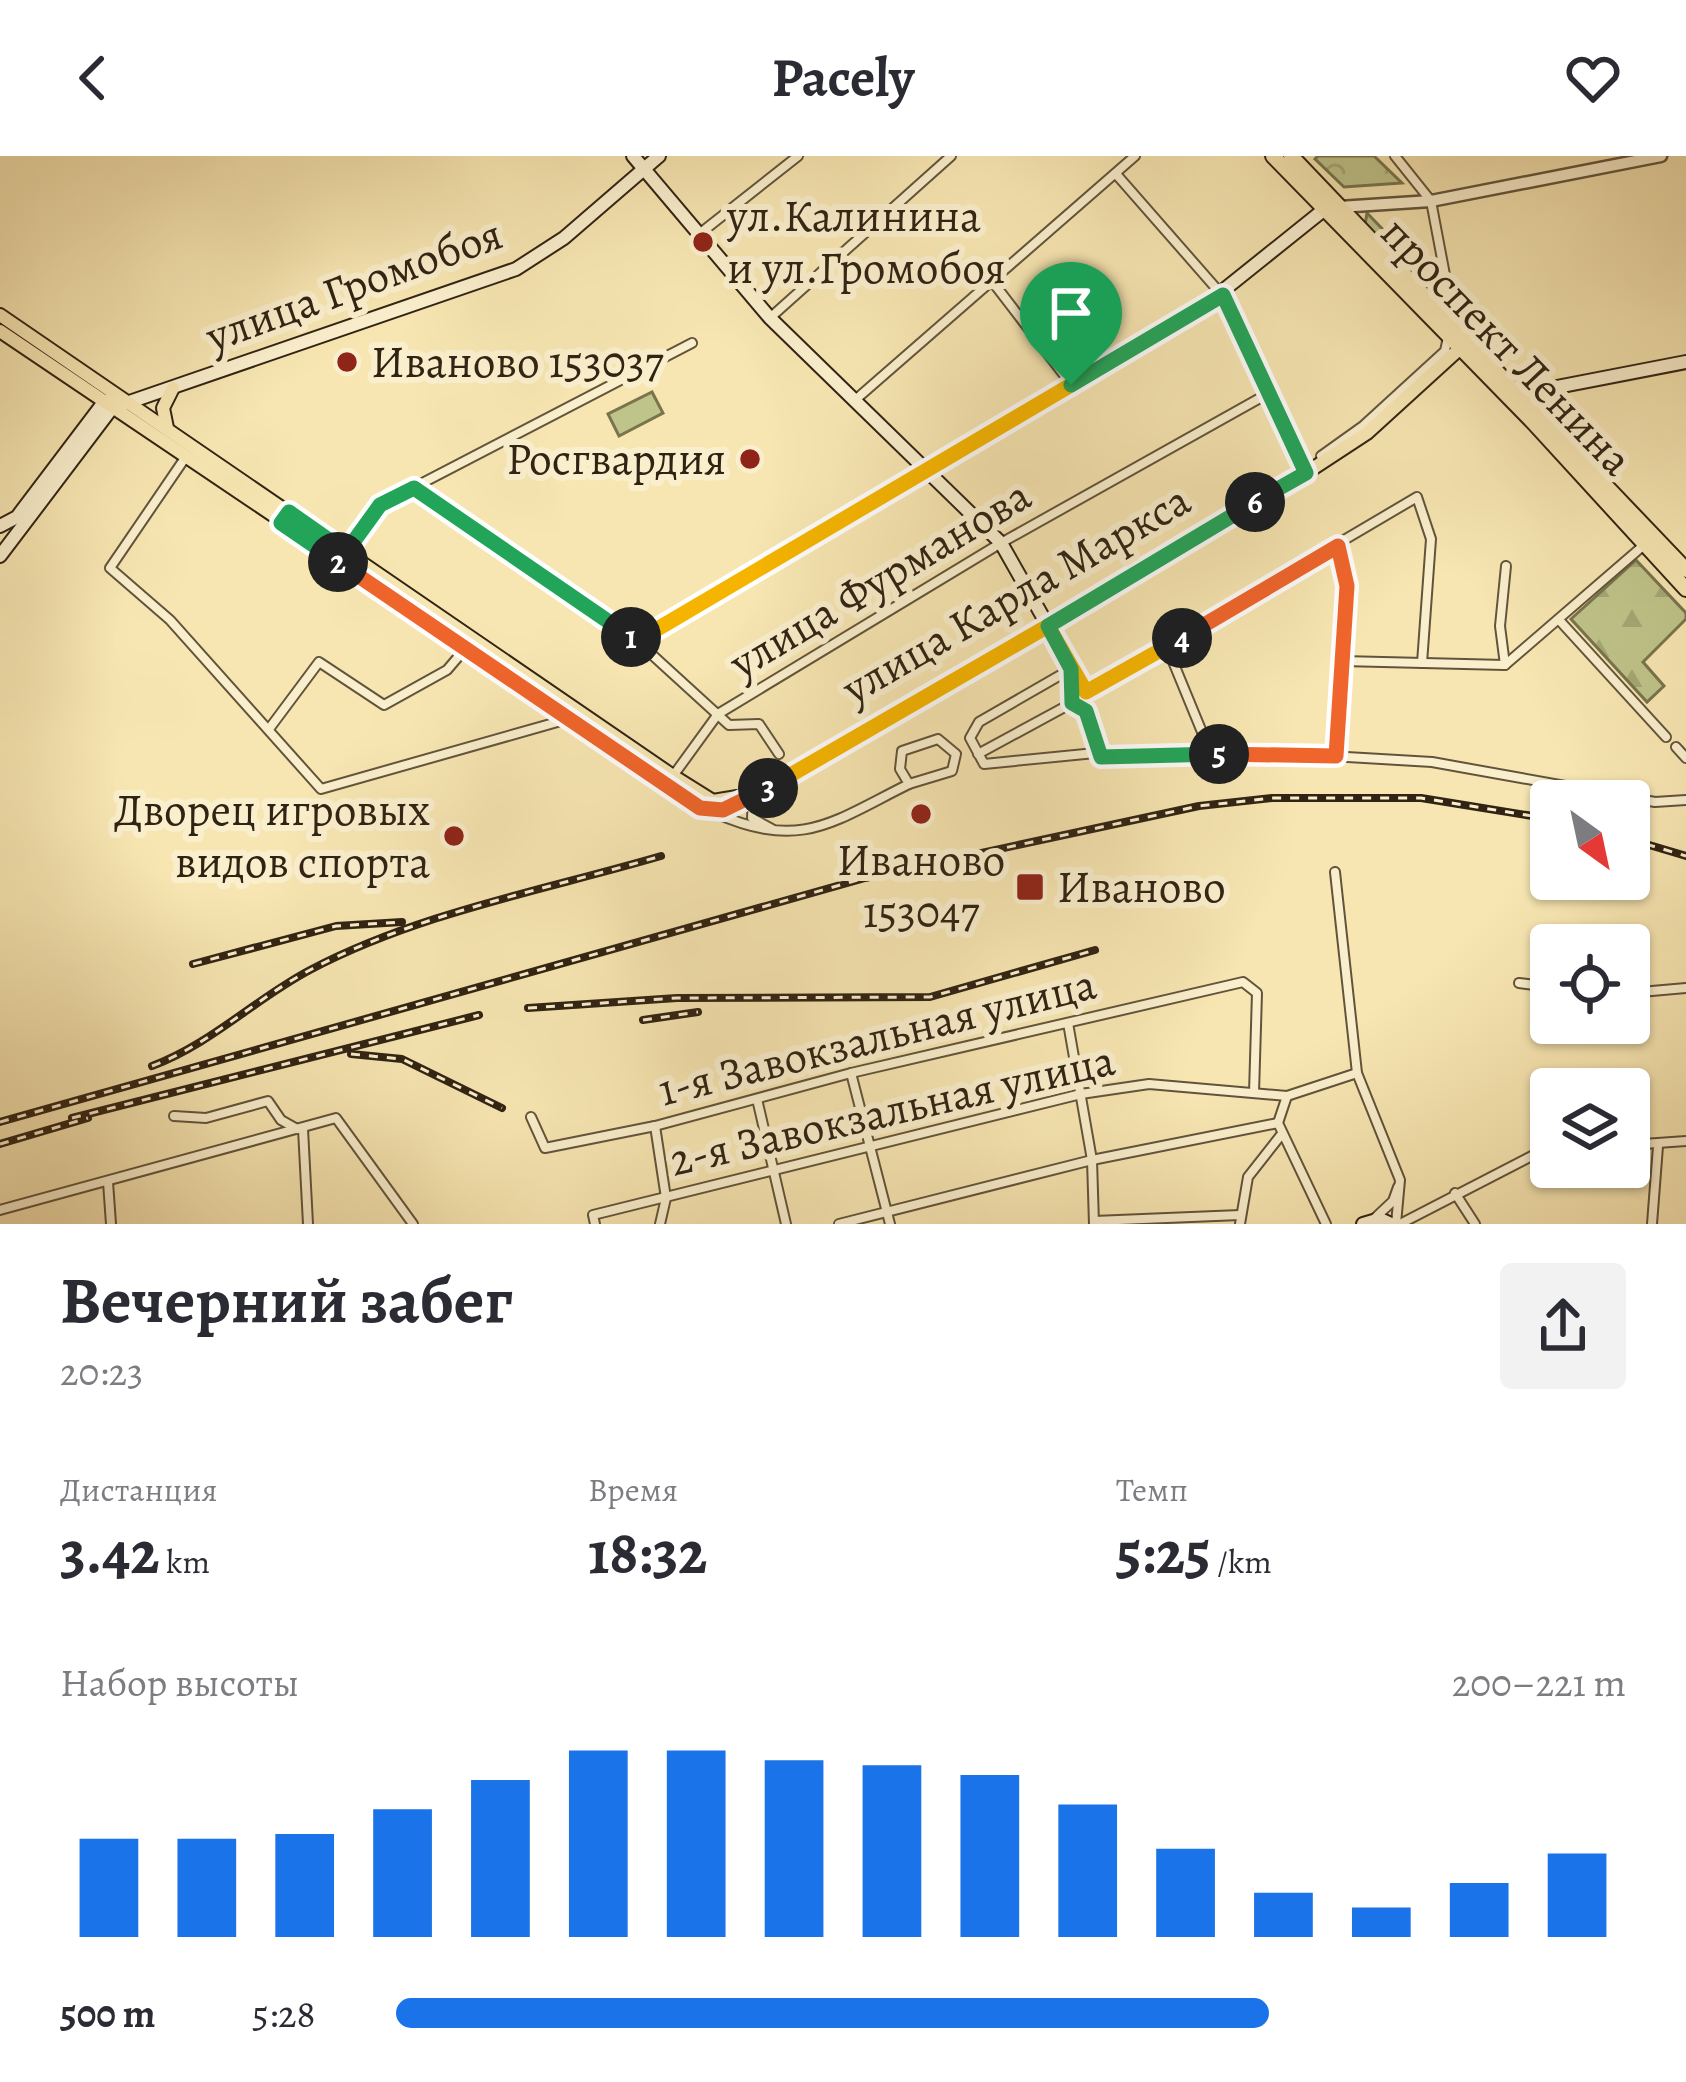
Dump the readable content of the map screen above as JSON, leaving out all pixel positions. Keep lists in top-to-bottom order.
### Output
{
  "streets": {
    "highway": ["проспект Ленина"],
    "main road": ["улица Громобоя", "улица Карла Маркса"],
    "street": ["улица Фурманова", "1-я Завокзальная улица", "2-я Завокзальная улица"]
  },
  "crossings": [
    ["проспект Ленина", "улица Карла Маркса"],
    ["1-я Завокзальная улица", "2-я Завокзальная улица"]
  ],
  "places": {
    "other": [
      "ул.Калинина и ул.Громобоя",
      "Иваново 153037",
      "Росгвардия",
      "Иваново 153047",
      "Дворец игровых видов спорта"
    ],
    "transit": ["Иваново"]
  },
  "north": "bottom right",
  "page": {
    "header": "Pacely",
    "pins": [
      "6",
      "2",
      "1",
      "4",
      "5",
      "3"
    ],
    "heading": ["Вечерний забег", "20:23"],
    "stats": [
      ["Дистанция", "3.42 km"],
      ["Время", "18:32"],
      ["Темп", "5:25 /km"]
    ],
    "chart": ["Набор высоты", "200–221 m"],
    "list": [
      {
        "name": "500 m",
        "note": "5:28"
      }
    ]
  }
}
